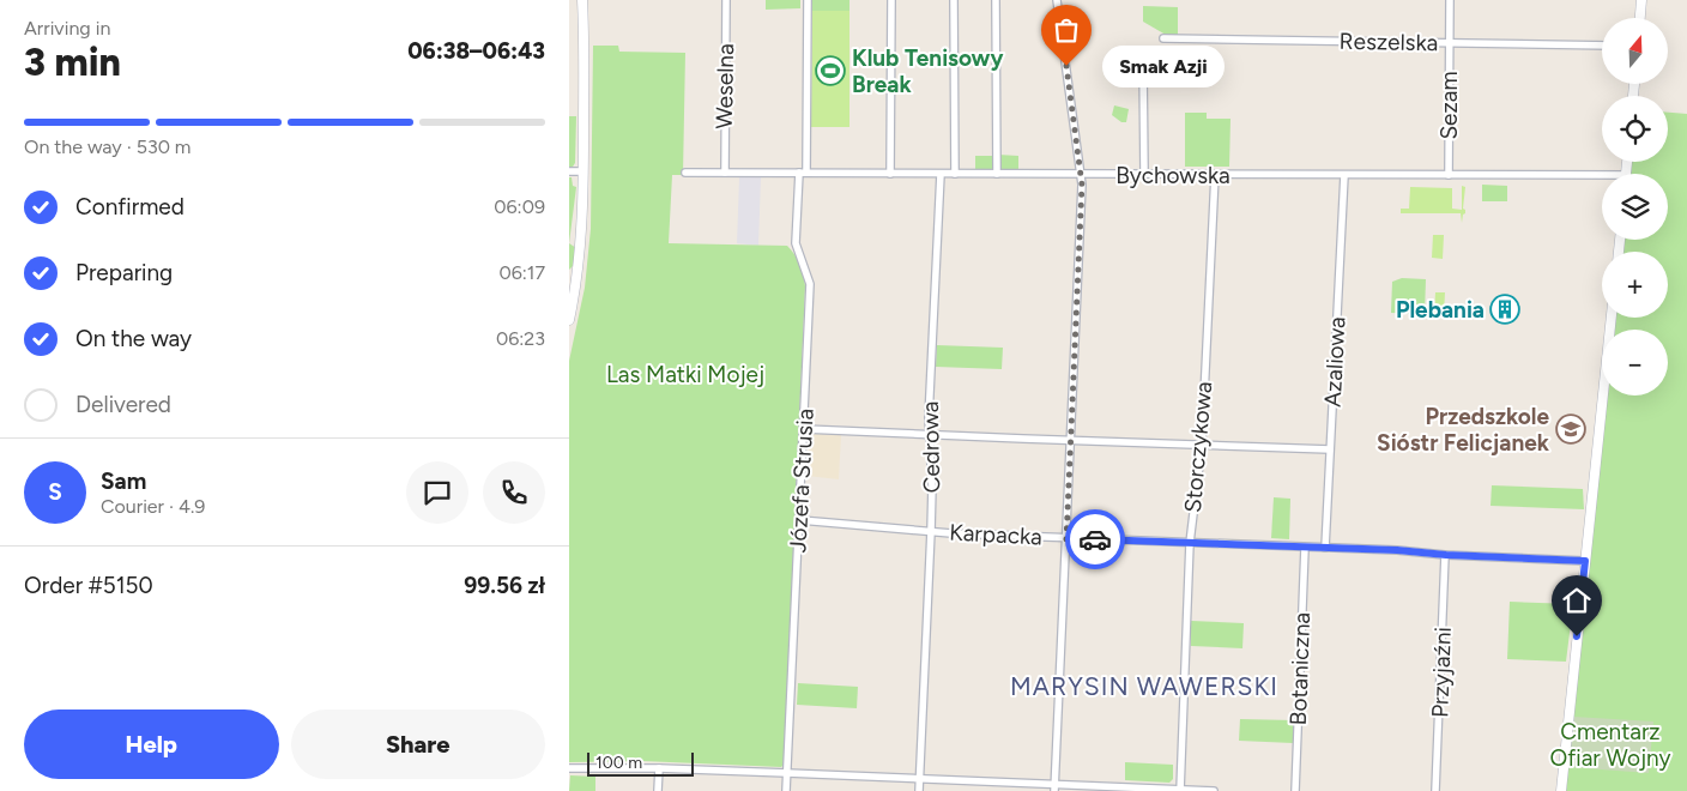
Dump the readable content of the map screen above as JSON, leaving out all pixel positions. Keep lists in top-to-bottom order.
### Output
{
  "streets": {
    "street": [
      "Reszelska",
      "Weselna",
      "Sezam",
      "Bychowska",
      "Azaliowa",
      "Cedrowa",
      "Storczykowa",
      "Józefa Strusia",
      "Karpacka",
      "Botaniczna",
      "Przyjaźni"
    ]
  },
  "crossings": [
    ["Reszelska", "Sezam"],
    ["Weselna", "Bychowska"],
    ["Sezam", "Bychowska"],
    ["Bychowska", "Azaliowa"],
    ["Bychowska", "Cedrowa"],
    ["Bychowska", "Storczykowa"],
    ["Bychowska", "Józefa Strusia"],
    ["Azaliowa", "Karpacka"],
    ["Cedrowa", "Karpacka"],
    ["Storczykowa", "Karpacka"],
    ["Józefa Strusia", "Karpacka"],
    ["Karpacka", "Botaniczna"],
    ["Karpacka", "Przyjaźni"]
  ],
  "districts": ["MARYSIN WAWERSKI"],
  "parks": ["Las Matki Mojej", "Cmentarz Ofiar Wojny"],
  "places": {
    "other": ["Smak Azji"],
    "sports": ["Klub Tenisowy Break"],
    "building": ["Plebania"],
    "school or university": ["Przedszkole Sióstr Felicjanek"]
  },
  "scale_bar": "100 m",
  "north": "top",
  "page": {
    "heading": ["3 min", "Arriving in", "06:38–06:43"],
    "panel": [
      "Sam",
      "Courier · 4.9",
      "Order #5150",
      "99.56 zł"
    ],
    "map_buttons": ["+", "−"],
    "bubble": "Smak Azji",
    "bar": "On the way · 530 m",
    "list": [
      ["Confirmed", "06:09"],
      ["Preparing", "06:17"],
      ["On the way", "06:23"],
      "Delivered"
    ],
    "round": "S",
    "buttons": ["Help", "Share"],
    "scale": "100 m"
  }
}
